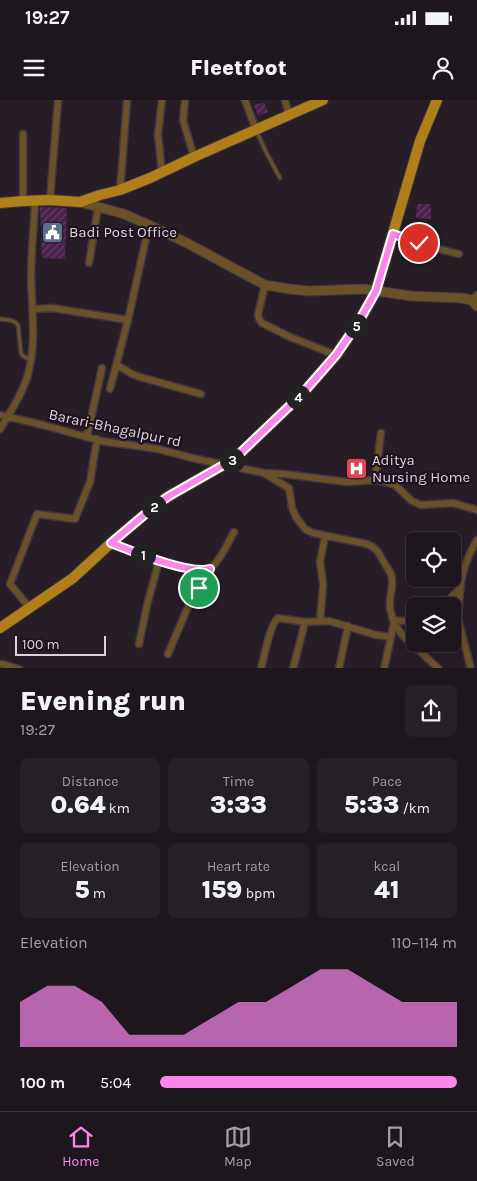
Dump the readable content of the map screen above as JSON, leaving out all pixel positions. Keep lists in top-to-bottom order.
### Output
{
  "streets": {
    "street": ["Barari-Bhagalpur rd"]
  },
  "places": {
    "public building": ["Badi Post Office"],
    "hospital": ["Aditya Nursing Home"]
  },
  "scale_bar": "100 m",
  "page": {
    "status": "19:27",
    "header": "Fleetfoot",
    "pins": [
      "5",
      "4",
      "3",
      "2",
      "1"
    ],
    "scale": "100 m",
    "heading": ["Evening run", "19:27"],
    "stats": [
      ["Distance", "0.64 km"],
      ["Time", "3:33"],
      ["Pace", "5:33 /km"],
      ["Elevation", "5 m"],
      ["Heart rate", "159 bpm"],
      ["kcal", "41"]
    ],
    "chart": ["Elevation", "110–114 m"],
    "list": [
      {
        "name": "100 m",
        "note": "5:04"
      }
    ],
    "tabs": ["Home", "Map", "Saved"]
  }
}
